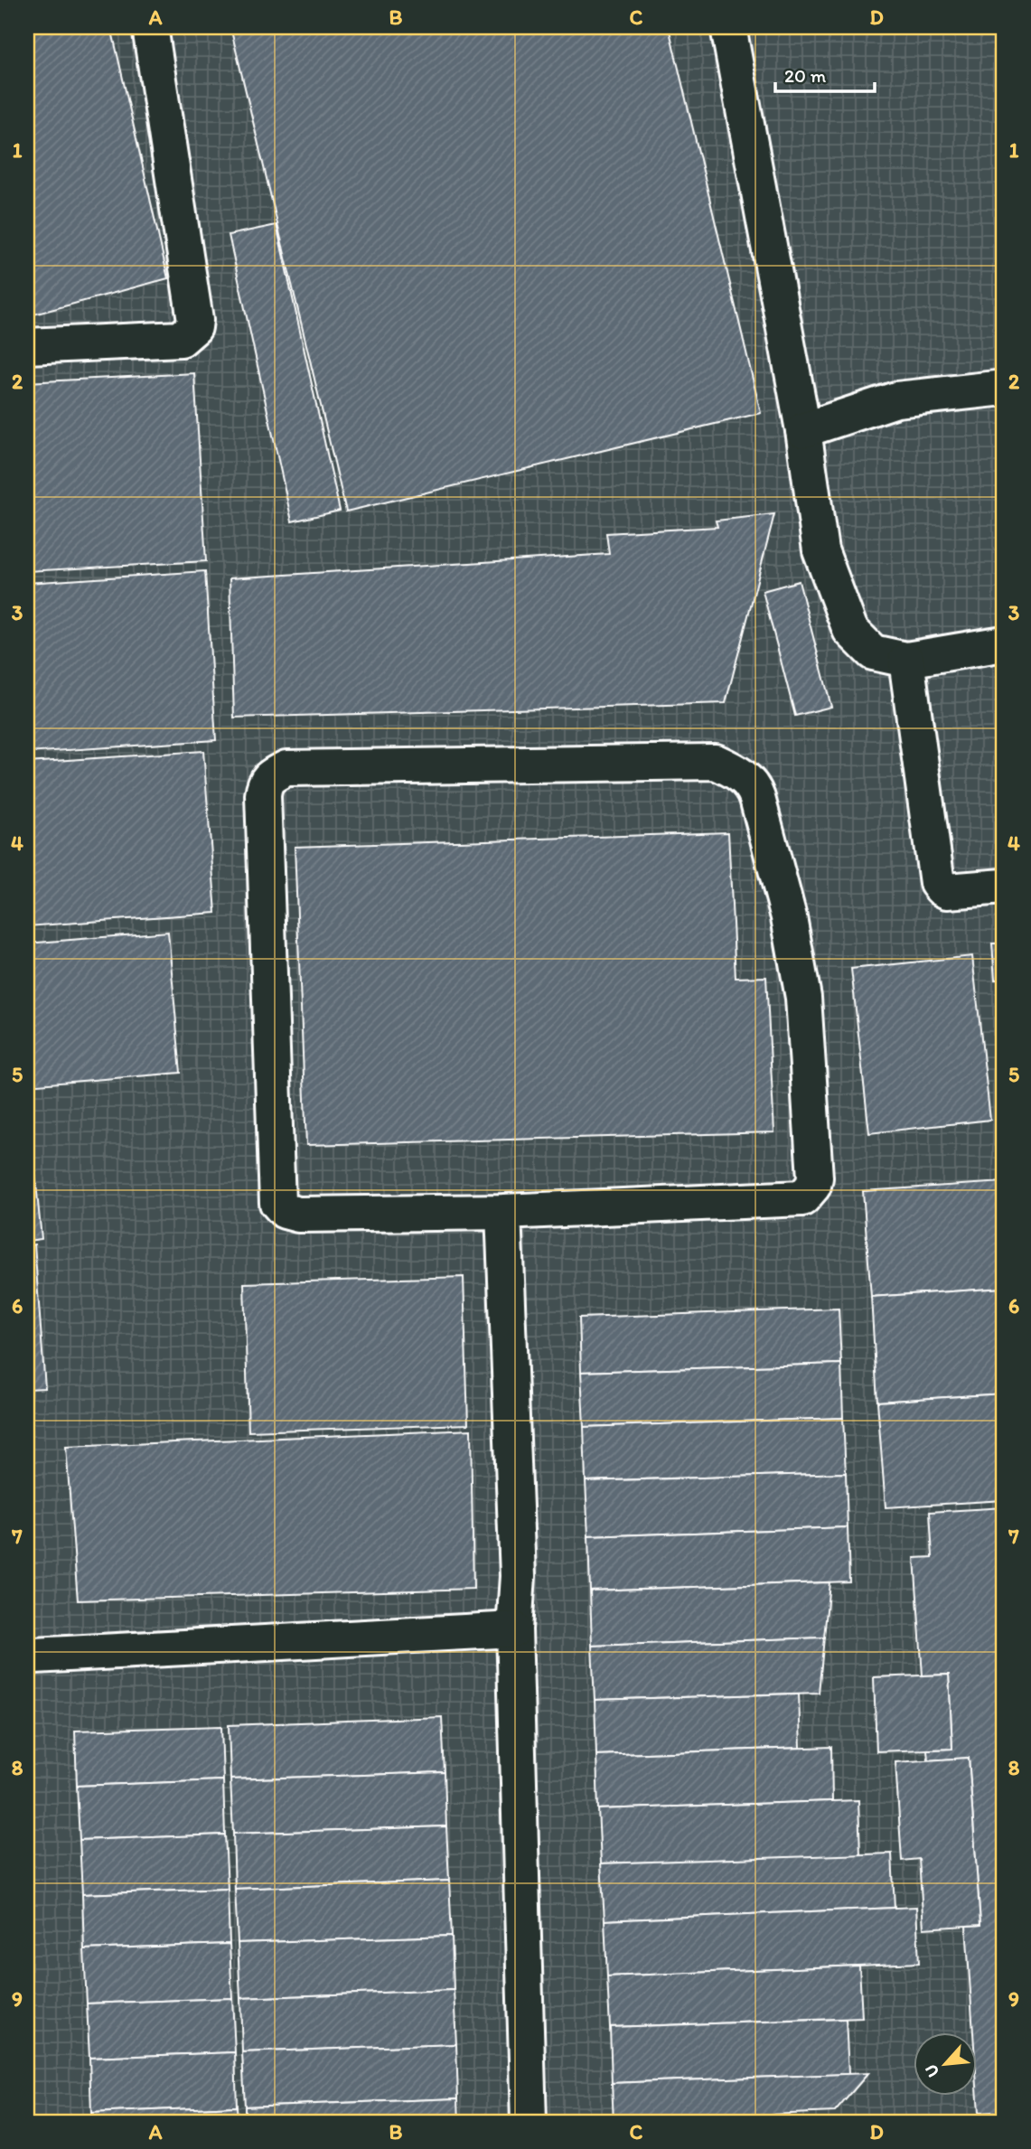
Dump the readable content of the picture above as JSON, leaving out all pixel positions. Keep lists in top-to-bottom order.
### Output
{
  "scale_bar": "20 m",
  "north": "bottom left",
  "grid": {
    "columns": [
      "A",
      "B",
      "C",
      "D"
    ],
    "rows": [
      "1",
      "2",
      "3",
      "4",
      "5",
      "6",
      "7",
      "8",
      "9"
    ]
  }
}
